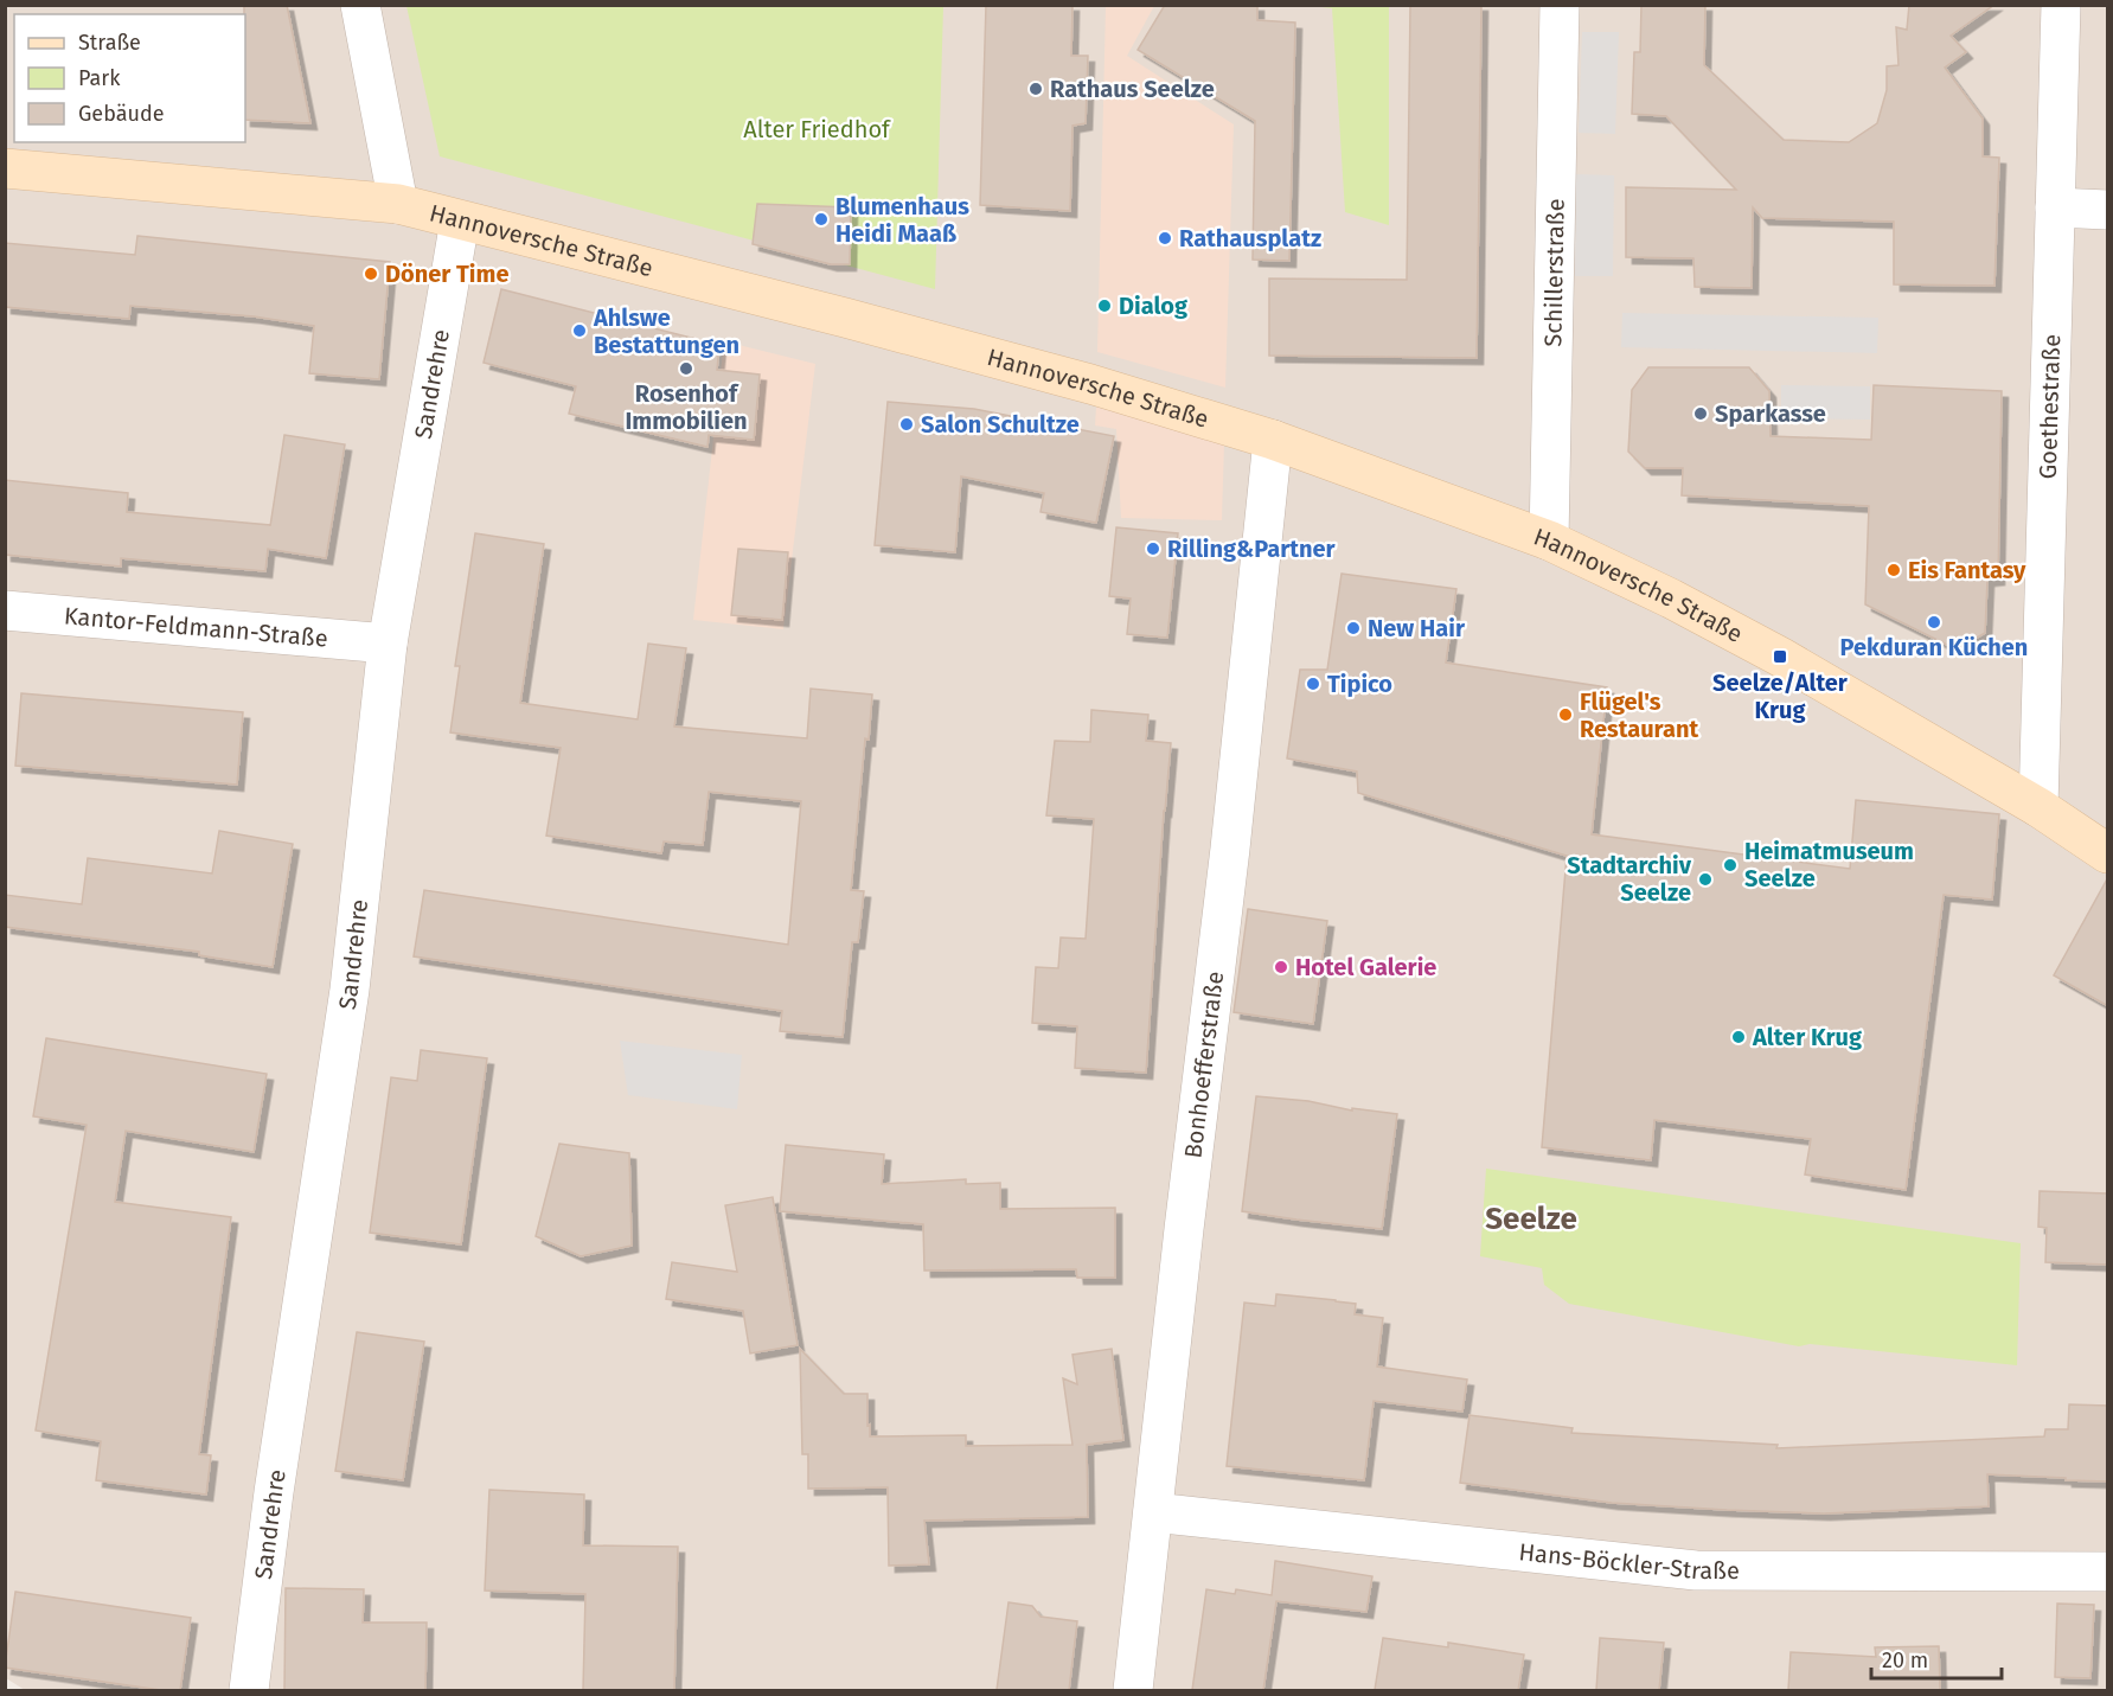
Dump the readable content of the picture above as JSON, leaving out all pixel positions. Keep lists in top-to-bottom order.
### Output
{
  "streets": {
    "street": [
      "Hannoversche Straße",
      "Schillerstraße",
      "Sandrehre",
      "Goethestraße",
      "Kantor-Feldmann-Straße",
      "Bonhoefferstraße",
      "Hans-Böckler-Straße"
    ]
  },
  "crossings": [
    ["Hannoversche Straße", "Schillerstraße"],
    ["Hannoversche Straße", "Sandrehre"],
    ["Hannoversche Straße", "Goethestraße"],
    ["Hannoversche Straße", "Bonhoefferstraße"],
    ["Sandrehre", "Kantor-Feldmann-Straße"],
    ["Bonhoefferstraße", "Hans-Böckler-Straße"]
  ],
  "districts": ["Seelze"],
  "parks": ["Alter Friedhof"],
  "places": {
    "other": [
      "Rathaus Seelze",
      "Blumenhaus Heidi Maaß",
      "Rathausplatz",
      "Döner Time",
      "Dialog",
      "Ahlswe Bestattungen",
      "Rosenhof Immobilien",
      "Sparkasse",
      "Salon Schultze",
      "Rilling&Partner",
      "Eis Fantasy",
      "Pekduran Küchen",
      "New Hair",
      "Tipico",
      "Flügel's Restaurant",
      "Heimatmuseum Seelze",
      "Stadtarchiv Seelze",
      "Hotel Galerie",
      "Alter Krug"
    ],
    "transit": ["Seelze/Alter Krug"]
  },
  "legend": ["Straße", "Park", "Gebäude"],
  "scale_bar": "20 m"
}
